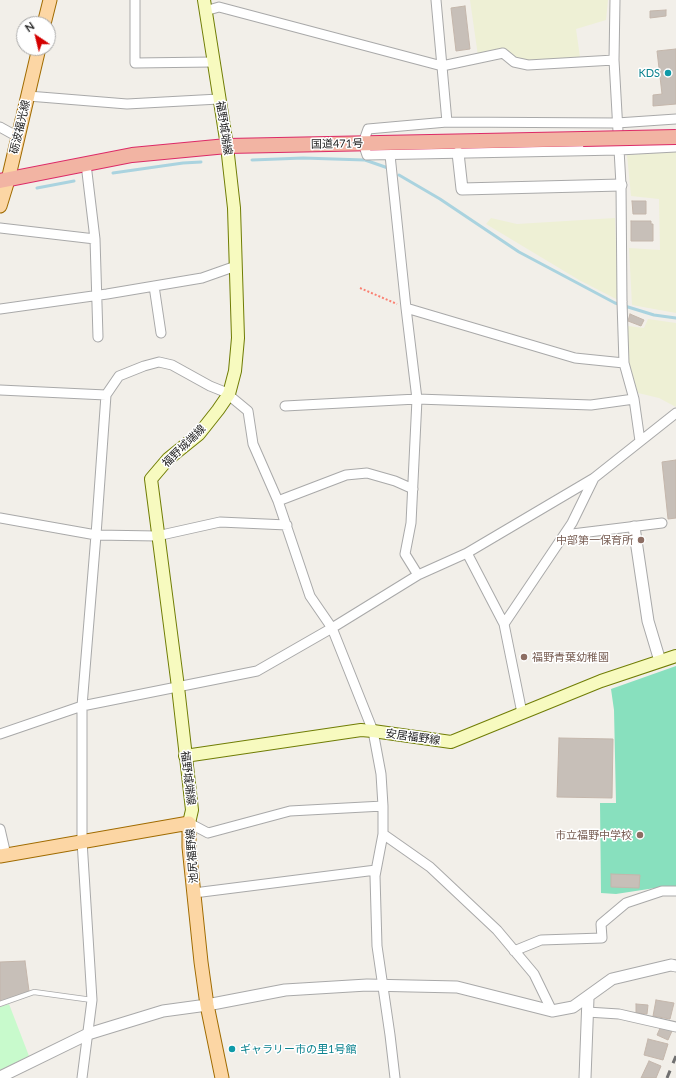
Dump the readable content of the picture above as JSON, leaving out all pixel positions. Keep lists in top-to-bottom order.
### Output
{
  "streets": {
    "highway": ["国道471号"],
    "main road": [
      "砺波福光線",
      "福野城端線",
      "安居福野線",
      "池尻福野線"
    ]
  },
  "crossings": [
    ["砺波福光線", "国道471号"],
    ["福野城端線", "国道471号"],
    ["福野城端線", "安居福野線"],
    ["福野城端線", "池尻福野線"]
  ],
  "places": [
    "KDS",
    "中部第一保育所",
    "福野青葉幼稚園",
    "市立福野中学校",
    "ギャラリー市の里1号館"
  ],
  "north": "top left"
}
